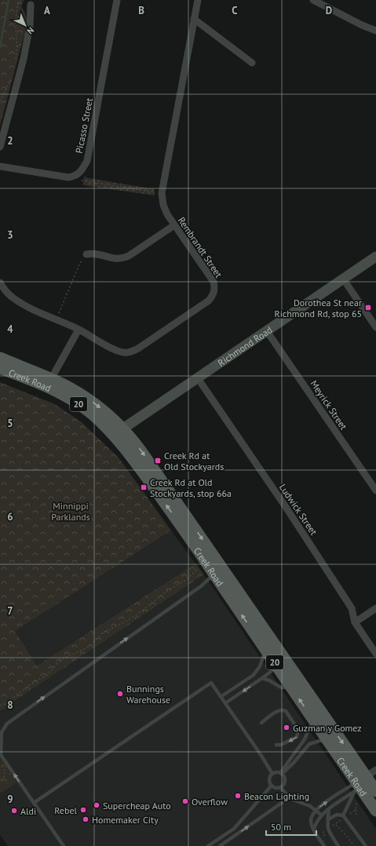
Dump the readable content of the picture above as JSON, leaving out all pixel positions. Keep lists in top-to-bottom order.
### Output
{
  "streets": {
    "main road": ["Richmond Road", "Creek Road", "20"],
    "street": [
      "Picasso Street",
      "Rembrandt Street",
      "Meyrick Street",
      "Ludwick Street"
    ]
  },
  "crossings": [
    ["Richmond Road", "Creek Road"],
    ["Richmond Road", "Meyrick Street"],
    ["Richmond Road", "Ludwick Street"]
  ],
  "parks": ["Minnippi Parklands"],
  "places": {
    "transit": ["Dorothea St near Richmond Rd, stop 65", "Creek Rd at Old Stockyards", "Creek Rd at Old Stockyards, stop 66a"],
    "other": [
      "Bunnings Warehouse",
      "Guzman y Gomez",
      "Beacon Lighting",
      "Overflow",
      "Supercheap Auto",
      "Rebel",
      "Aldi",
      "Homemaker City"
    ]
  },
  "scale_bar": "50 m",
  "north": "bottom right",
  "grid": {
    "columns": [
      "A",
      "B",
      "C",
      "D"
    ],
    "rows": [
      "2",
      "3",
      "4",
      "5",
      "6",
      "7",
      "8",
      "9"
    ]
  }
}
